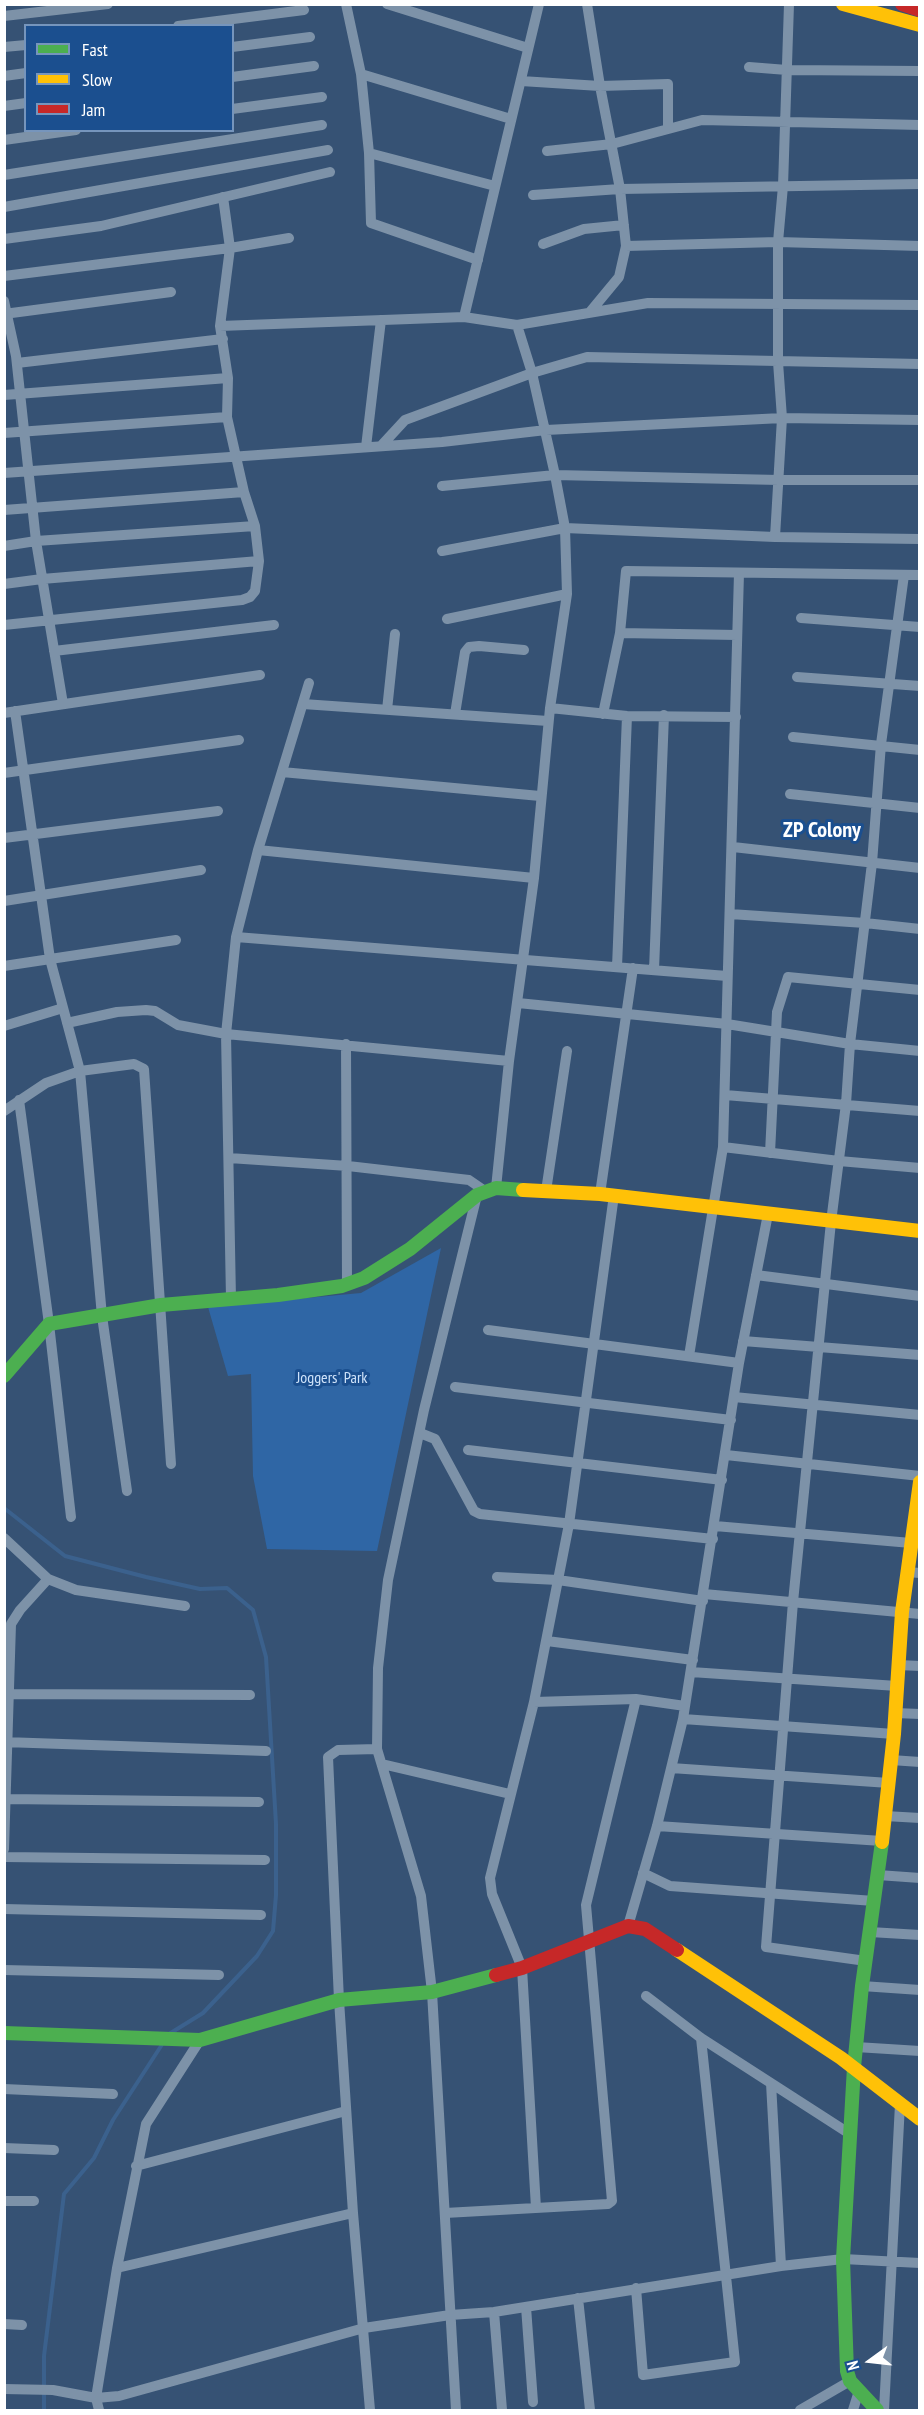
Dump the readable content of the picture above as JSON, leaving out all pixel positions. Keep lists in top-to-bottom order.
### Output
{
  "districts": ["ZP Colony"],
  "parks": ["Joggers' Park"],
  "legend": ["Fast", "Slow", "Jam"],
  "north": "left"
}
